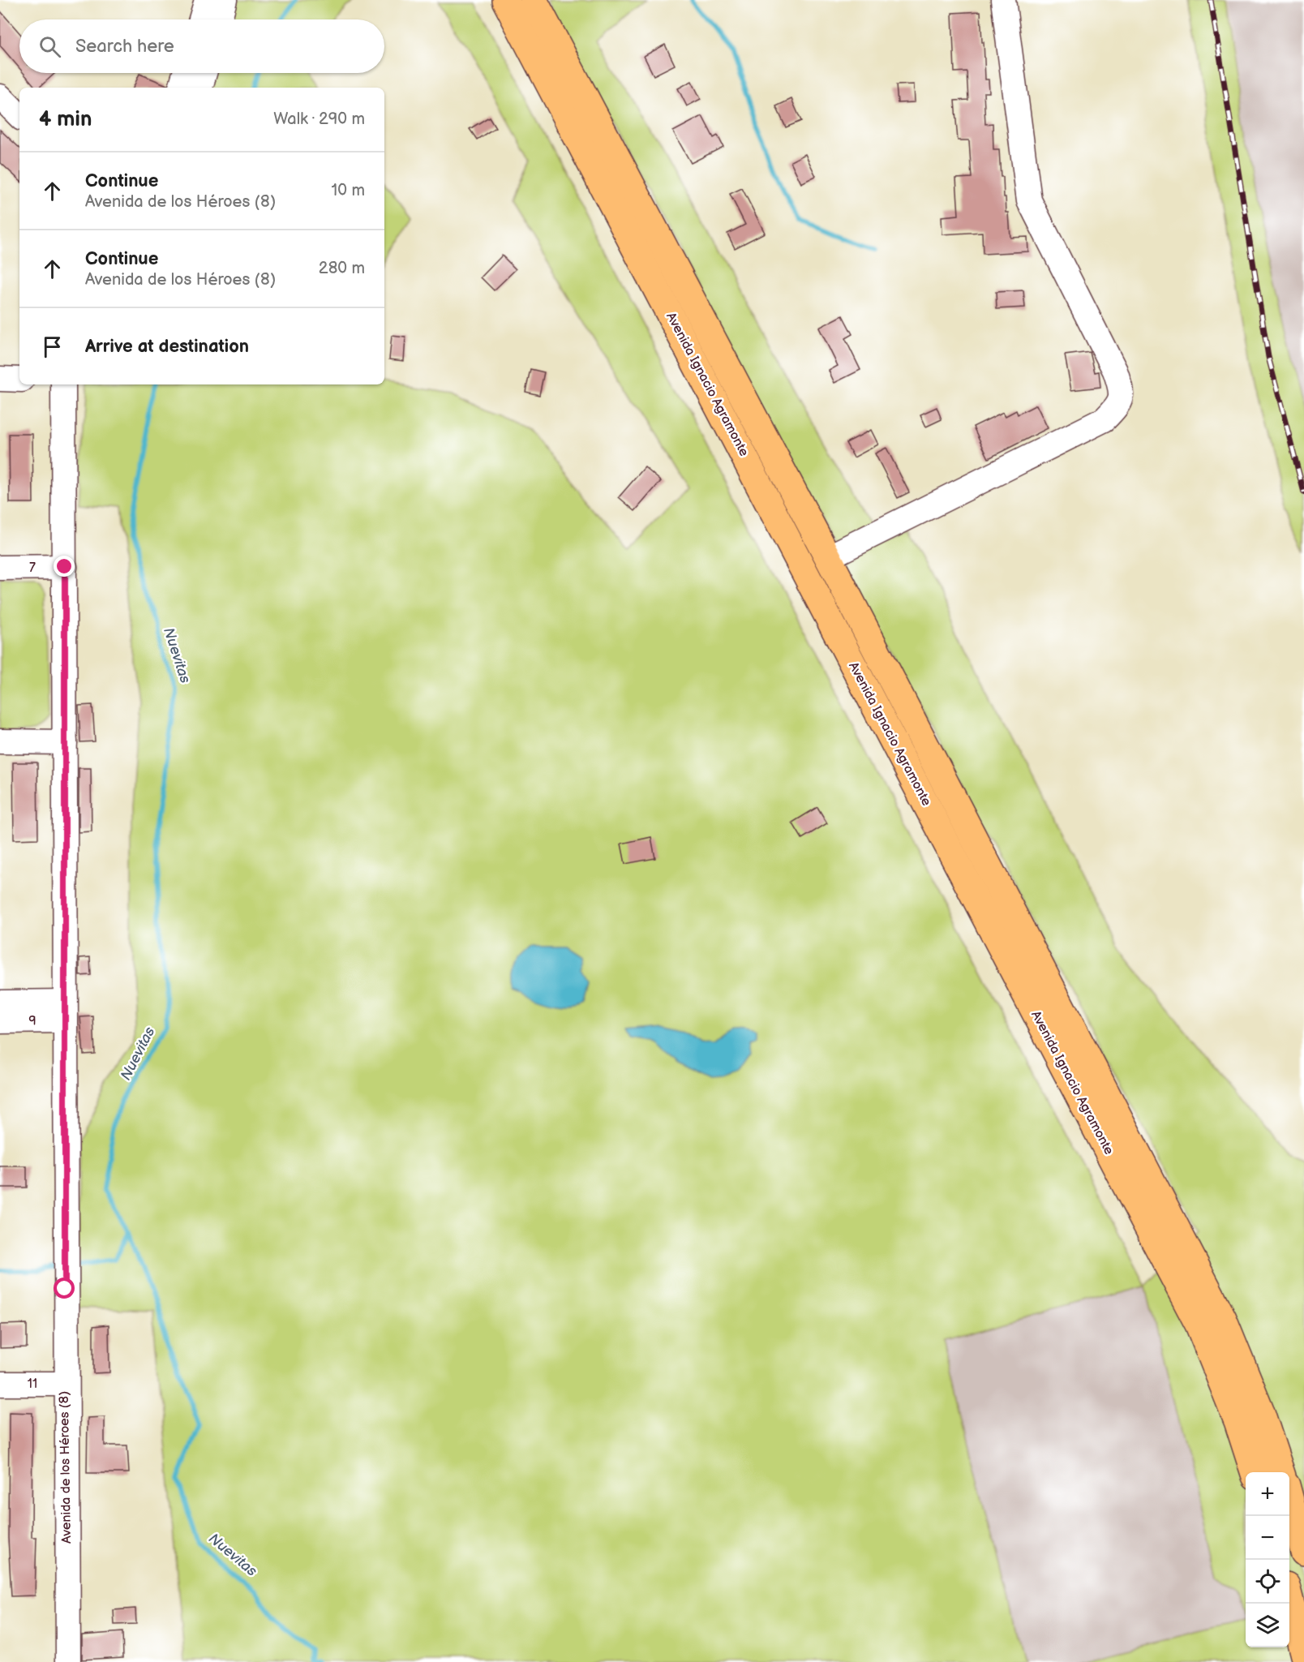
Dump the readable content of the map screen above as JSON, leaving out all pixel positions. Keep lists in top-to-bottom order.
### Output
{
  "streets": {
    "main road": ["Avenida Ignacio Agramonte"],
    "street": [
      "7",
      "9",
      "11",
      "Avenida de los Héroes (8)"
    ]
  },
  "crossings": [
    ["7", "Avenida de los Héroes (8)"],
    ["9", "Avenida de los Héroes (8)"],
    ["11", "Avenida de los Héroes (8)"]
  ],
  "water": ["Nuevitas"],
  "page": {
    "search": "Search here",
    "heading": ["4 min", "Walk · 290 m"],
    "list": [
      ["Continue", "Avenida de los Héroes (8)", "10 m"],
      ["Continue", "Avenida de los Héroes (8)", "280 m"],
      "Arrive at destination"
    ],
    "map_buttons": ["+", "−"]
  }
}
